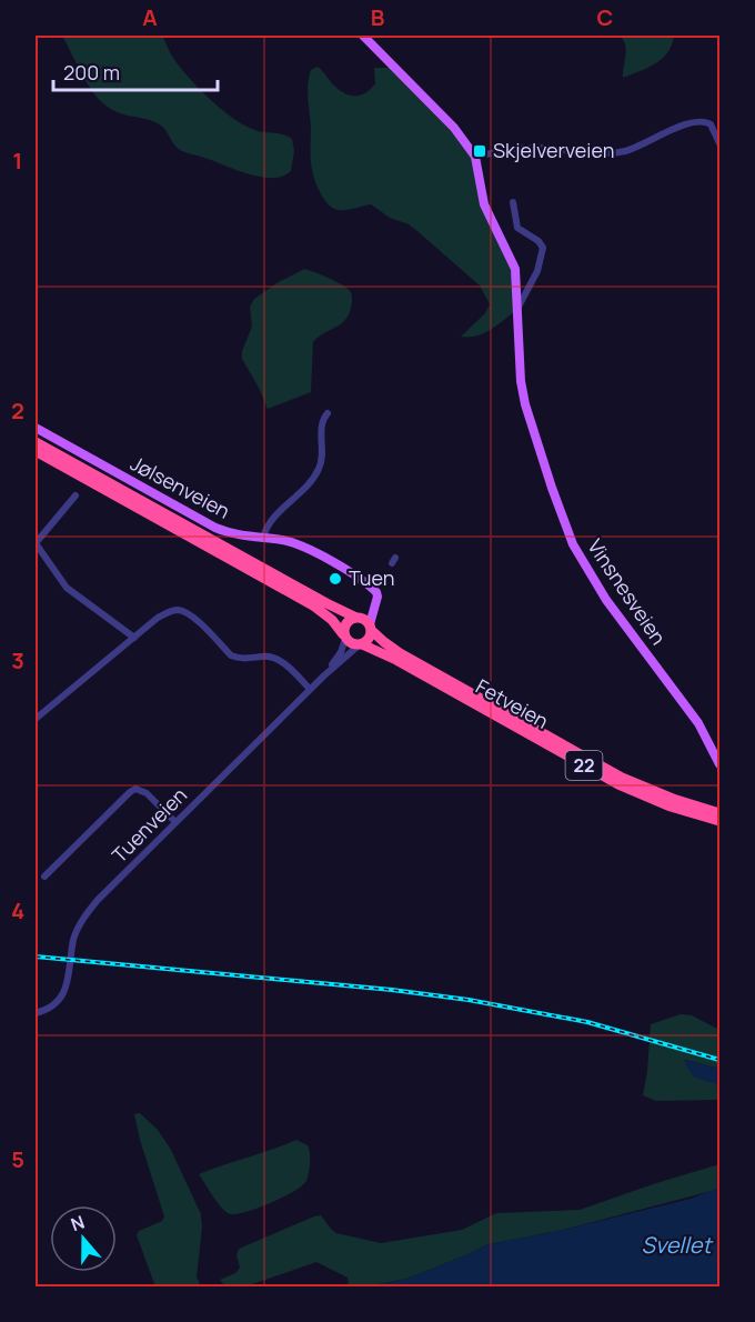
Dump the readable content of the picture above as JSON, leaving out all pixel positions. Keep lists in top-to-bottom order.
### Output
{
  "streets": {
    "highway": ["Fetveien", "22"],
    "main road": ["Jølsenveien", "Vinsnesveien"],
    "street": ["Tuenveien"]
  },
  "crossings": [
    ["Fetveien", "22"],
    ["Fetveien", "Tuenveien"],
    ["22", "Tuenveien"]
  ],
  "water": ["Svellet"],
  "places": {
    "transit": ["Skjelverveien"],
    "other": ["Tuen"]
  },
  "scale_bar": "200 m",
  "north": "top",
  "grid": {
    "columns": ["A", "B", "C"],
    "rows": [
      "1",
      "2",
      "3",
      "4",
      "5"
    ]
  }
}
